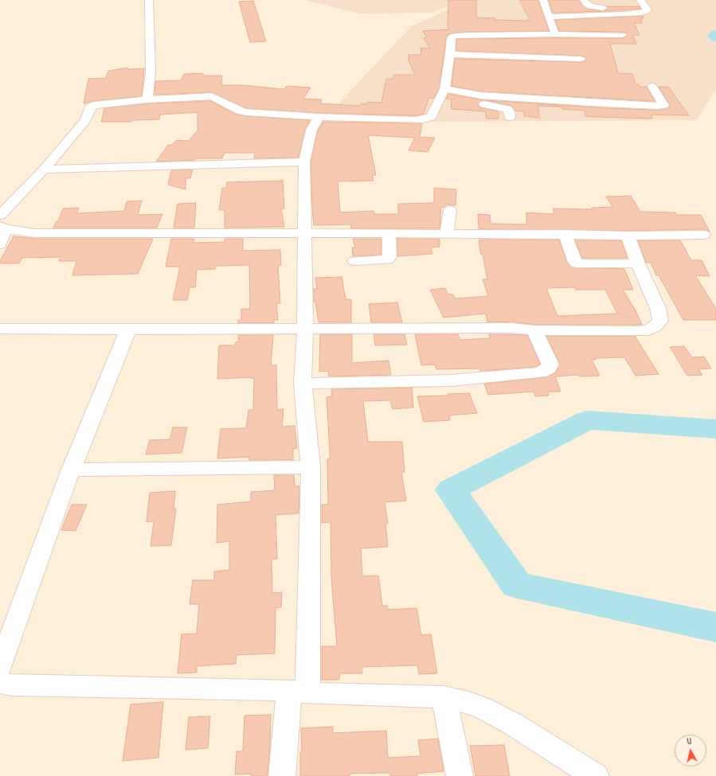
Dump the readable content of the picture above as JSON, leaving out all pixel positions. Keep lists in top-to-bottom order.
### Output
{
  "north": "top"
}
